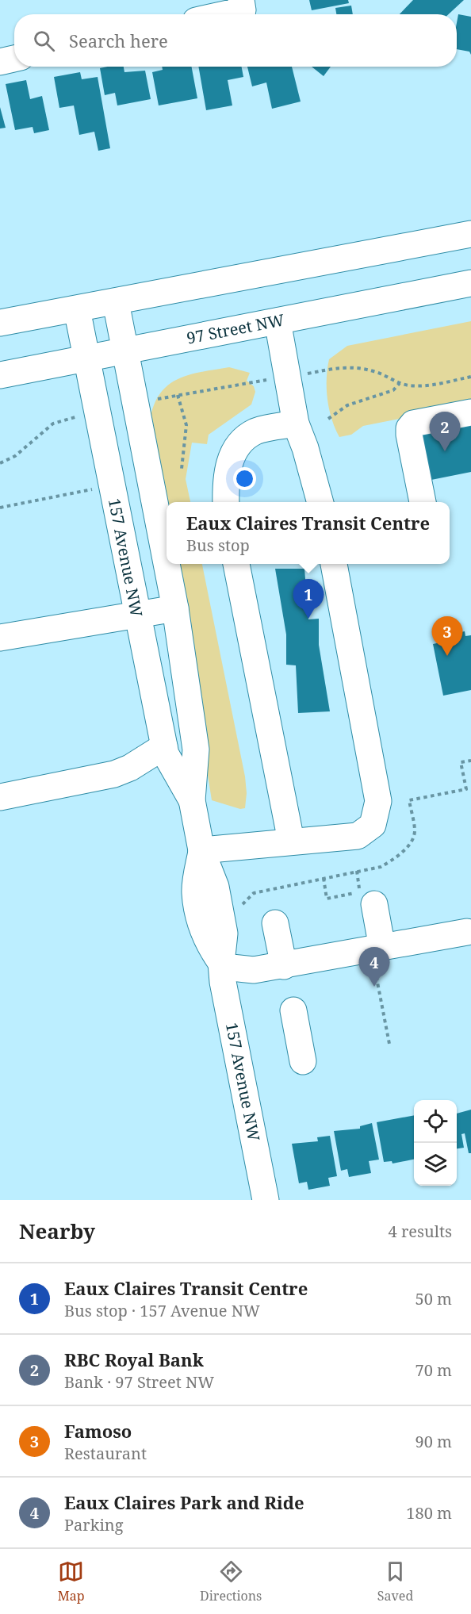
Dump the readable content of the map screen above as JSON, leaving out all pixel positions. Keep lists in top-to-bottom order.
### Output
{
  "streets": {
    "street": ["97 Street NW", "157 Avenue NW"]
  },
  "crossings": [
    ["97 Street NW", "157 Avenue NW"]
  ],
  "page": {
    "search": "Search here",
    "pins": [
      "2",
      "1",
      "3",
      "4"
    ],
    "popup": ["Eaux Claires Transit Centre", "Bus stop"],
    "heading": ["Nearby", "4 results"],
    "list": [
      {
        "mark": "1",
        "name": "Eaux Claires Transit Centre",
        "note": "Bus stop · 157 Avenue NW",
        "value": "50 m"
      },
      {
        "mark": "2",
        "name": "RBC Royal Bank",
        "note": "Bank · 97 Street NW",
        "value": "70 m"
      },
      {
        "mark": "3",
        "name": "Famoso",
        "note": "Restaurant",
        "value": "90 m"
      },
      {
        "mark": "4",
        "name": "Eaux Claires Park and Ride",
        "note": "Parking",
        "value": "180 m"
      }
    ],
    "nav": ["Map", "Directions", "Saved"]
  }
}
